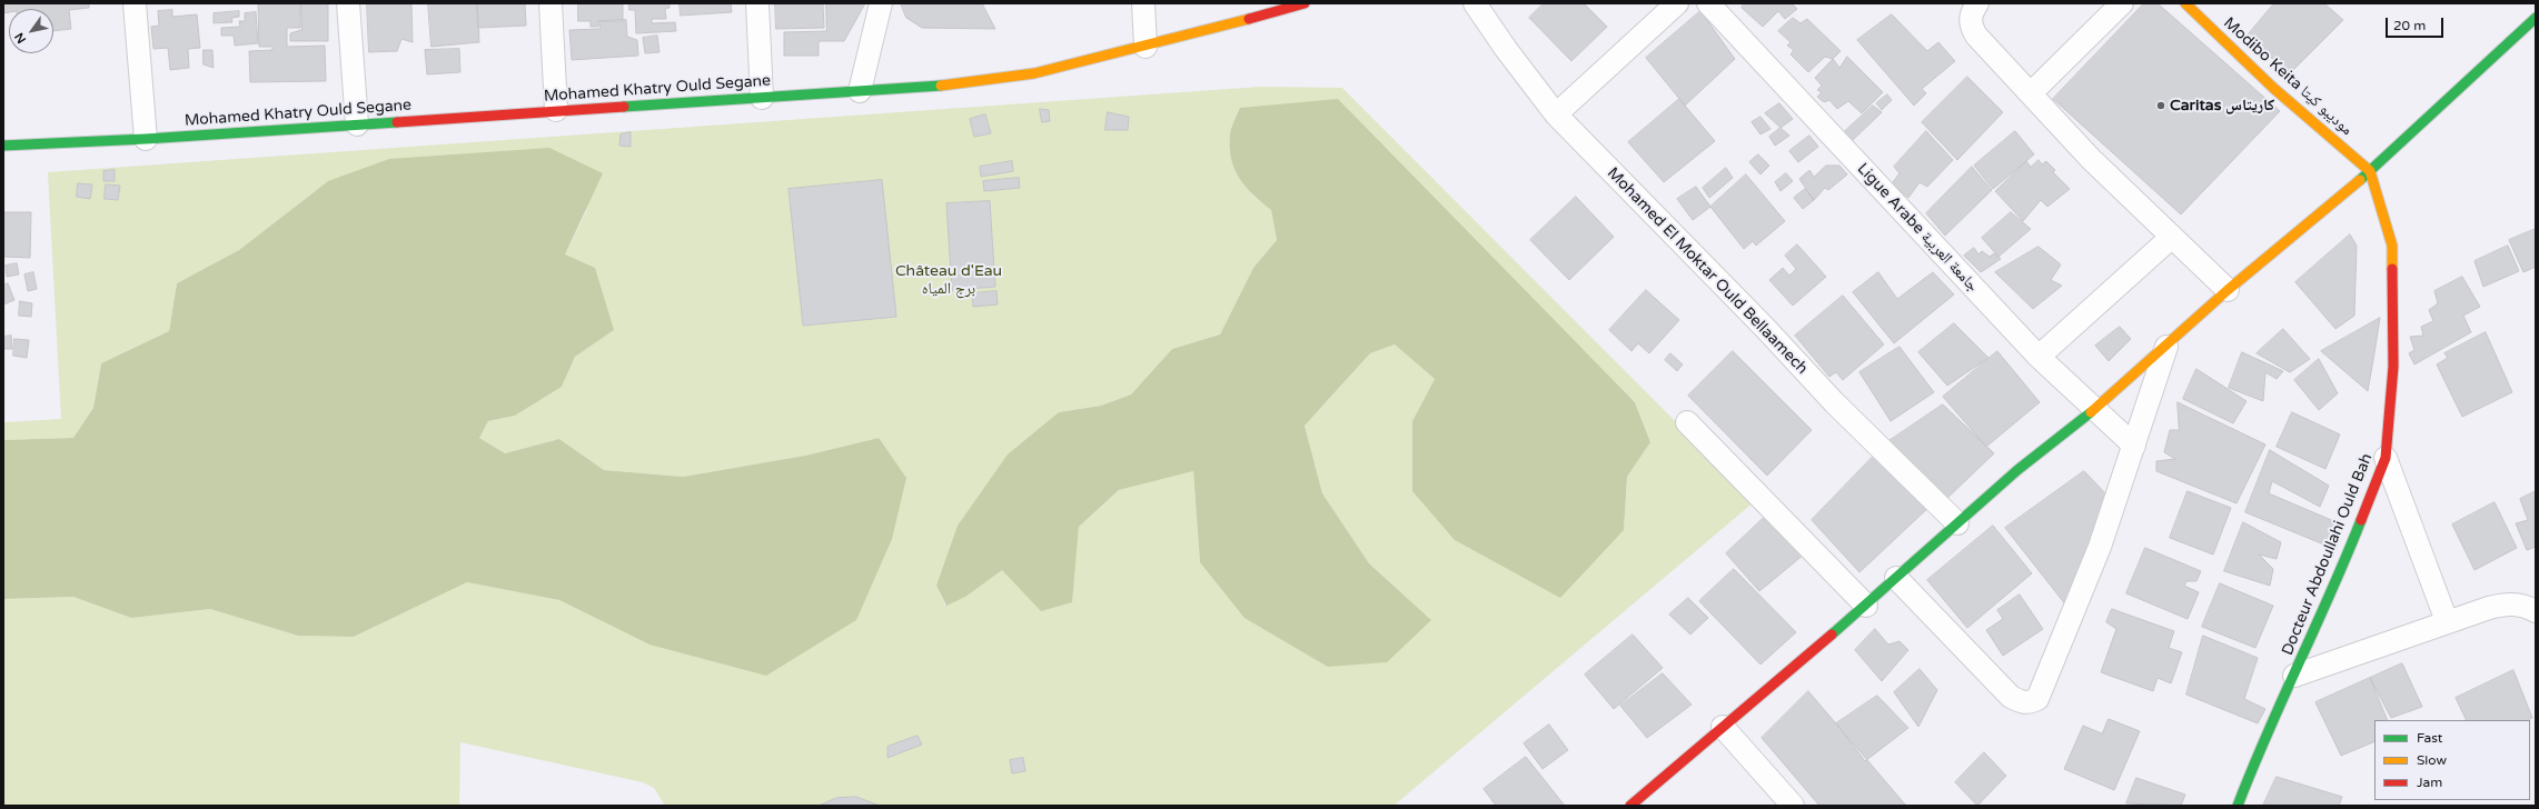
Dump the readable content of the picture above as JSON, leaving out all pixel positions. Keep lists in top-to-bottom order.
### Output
{
  "streets": {
    "street": [
      "Modibo Keita موديبو كيتا",
      "Mohamed Khatry Ould Segane",
      "Ligue Arabe جامعة العربية",
      "Mohamed El Moktar Ould Bellaamech",
      "Docteur Abdoullahi Ould Bah"
    ]
  },
  "crossings": [
    ["Modibo Keita موديبو كيتا", "Docteur Abdoullahi Ould Bah"]
  ],
  "parks": ["Château d'Eau برج المياه"],
  "places": ["Caritas كاريتاس"],
  "legend": ["Fast", "Slow", "Jam"],
  "scale_bar": "20 m",
  "north": "bottom left"
}
